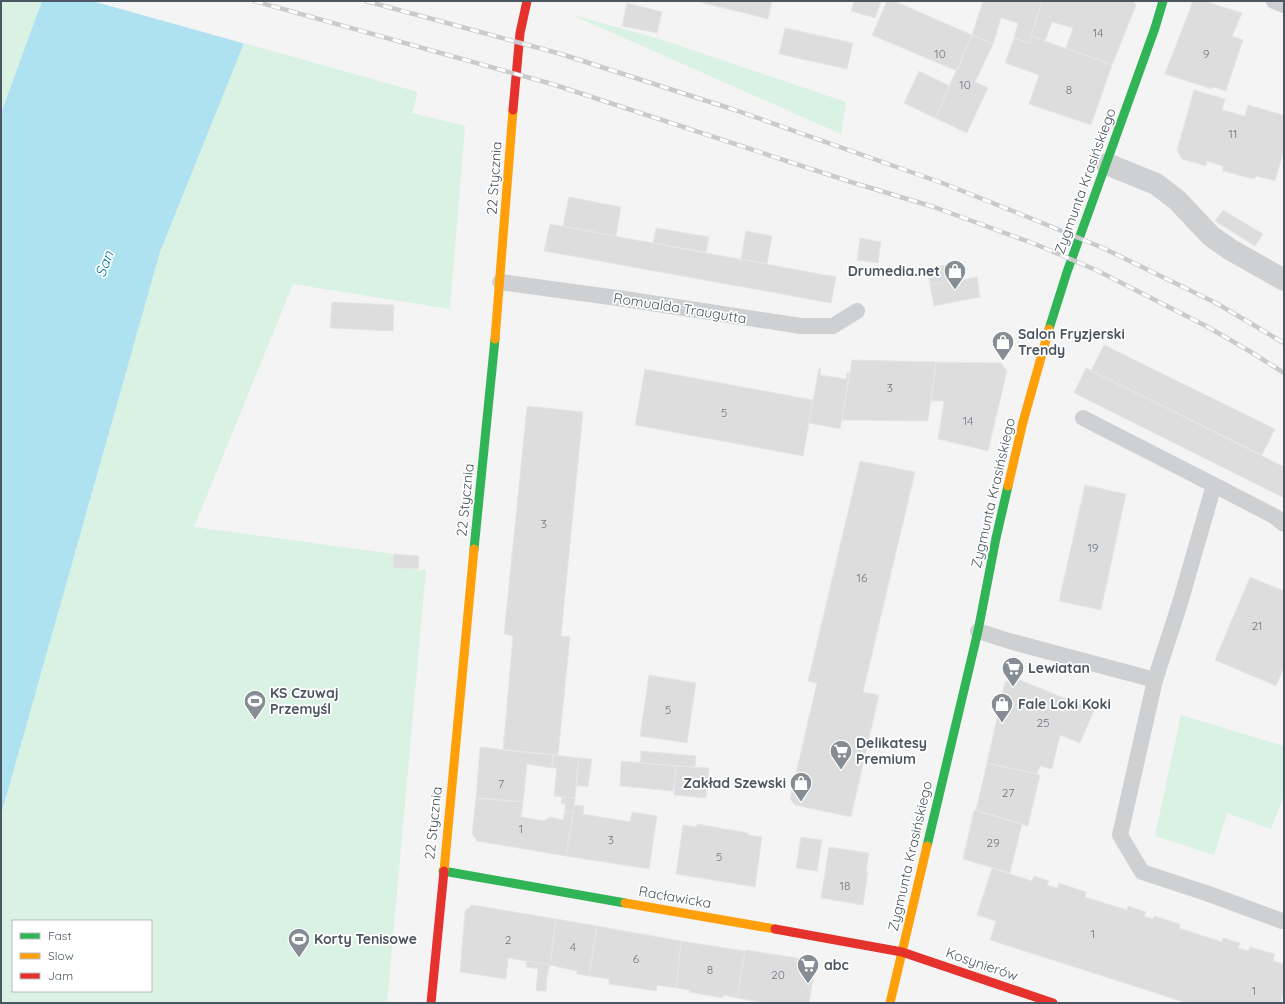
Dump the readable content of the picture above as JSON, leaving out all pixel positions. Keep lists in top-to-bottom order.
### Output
{
  "streets": {
    "street": [
      "22 Stycznia",
      "Zygmunta Krasińskiego",
      "Racławicka",
      "Kosynierów"
    ],
    "lane": ["Romualda Traugutta"]
  },
  "crossings": [
    ["22 Stycznia", "Romualda Traugutta"],
    ["22 Stycznia", "Racławicka"],
    ["Zygmunta Krasińskiego", "Racławicka"],
    ["Zygmunta Krasińskiego", "Kosynierów"],
    ["Racławicka", "Kosynierów"]
  ],
  "water": ["San"],
  "places": {
    "shop": [
      "Drumedia.net",
      "Salon Fryzjerski Trendy",
      "Fale Loki Koki",
      "Zakład Szewski"
    ],
    "supermarket": ["Lewiatan", "Delikatesy Premium", "abc"],
    "sports": ["KS Czuwaj Przemyśl", "Korty Tenisowe"]
  },
  "house_numbers": [
    "14",
    "10",
    "9",
    "10",
    "8",
    "11",
    "3",
    "5",
    "14",
    "3",
    "19",
    "16",
    "21",
    "5",
    "25",
    "7",
    "27",
    "1",
    "3",
    "29",
    "5",
    "18",
    "1",
    "2",
    "4",
    "6",
    "8",
    "20",
    "1"
  ],
  "legend": ["Fast", "Slow", "Jam"]
}
